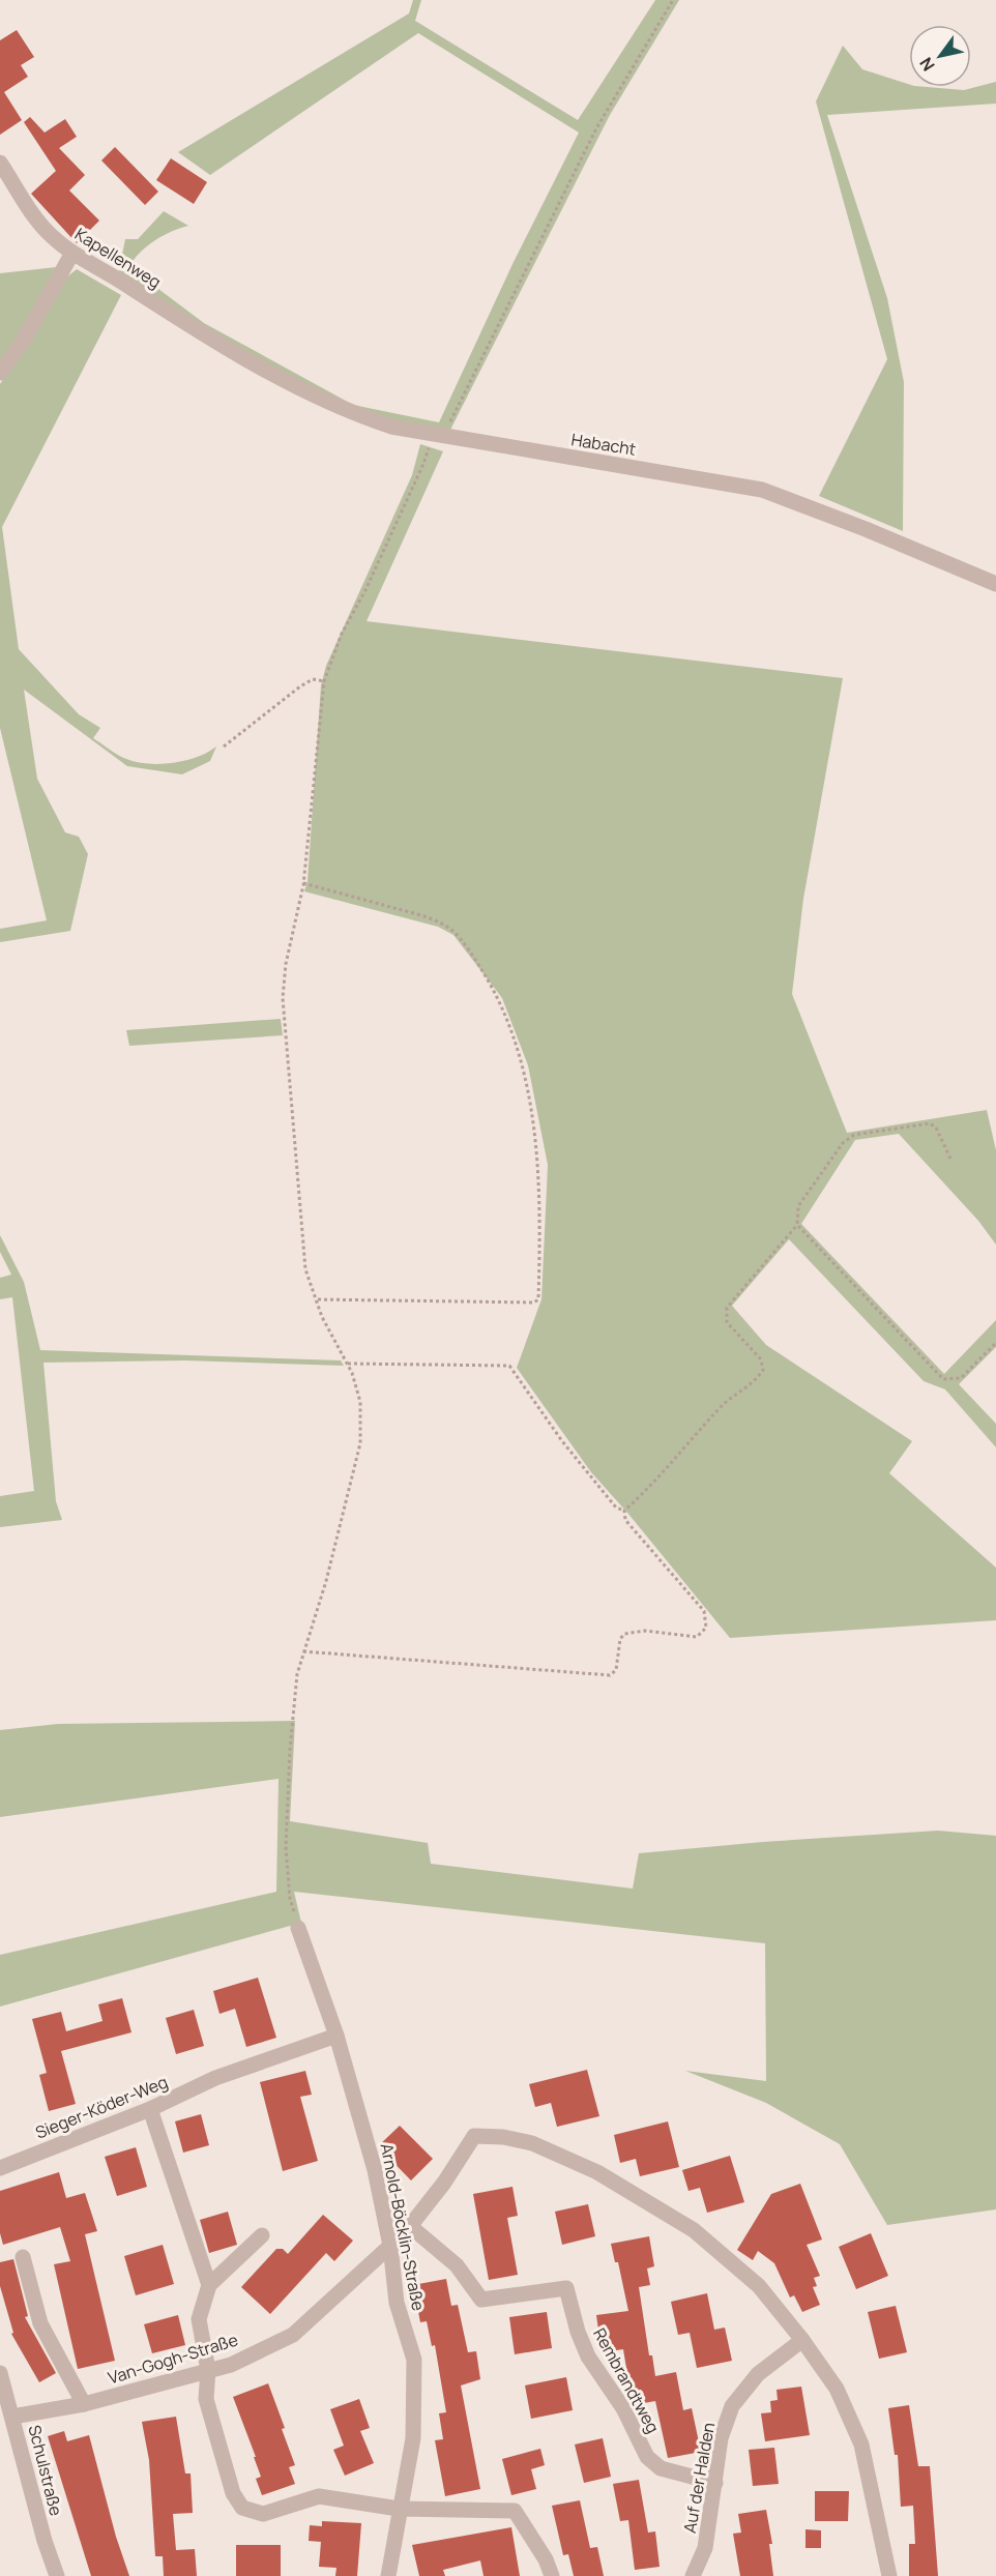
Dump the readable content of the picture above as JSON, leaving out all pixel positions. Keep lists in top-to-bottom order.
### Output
{
  "streets": {
    "street": [
      "Kapellenweg",
      "Habacht",
      "Sieger-Köder-Weg",
      "Arnold-Böcklin-Straße",
      "Van-Gogh-Straße",
      "Rembrandtweg",
      "Schulstraße",
      "Auf der Halden"
    ]
  },
  "crossings": [
    ["Kapellenweg", "Habacht"],
    ["Sieger-Köder-Weg", "Arnold-Böcklin-Straße"],
    ["Arnold-Böcklin-Straße", "Van-Gogh-Straße"],
    ["Van-Gogh-Straße", "Rembrandtweg"],
    ["Van-Gogh-Straße", "Schulstraße"],
    ["Van-Gogh-Straße", "Auf der Halden"],
    ["Rembrandtweg", "Auf der Halden"]
  ],
  "north": "bottom left"
}
